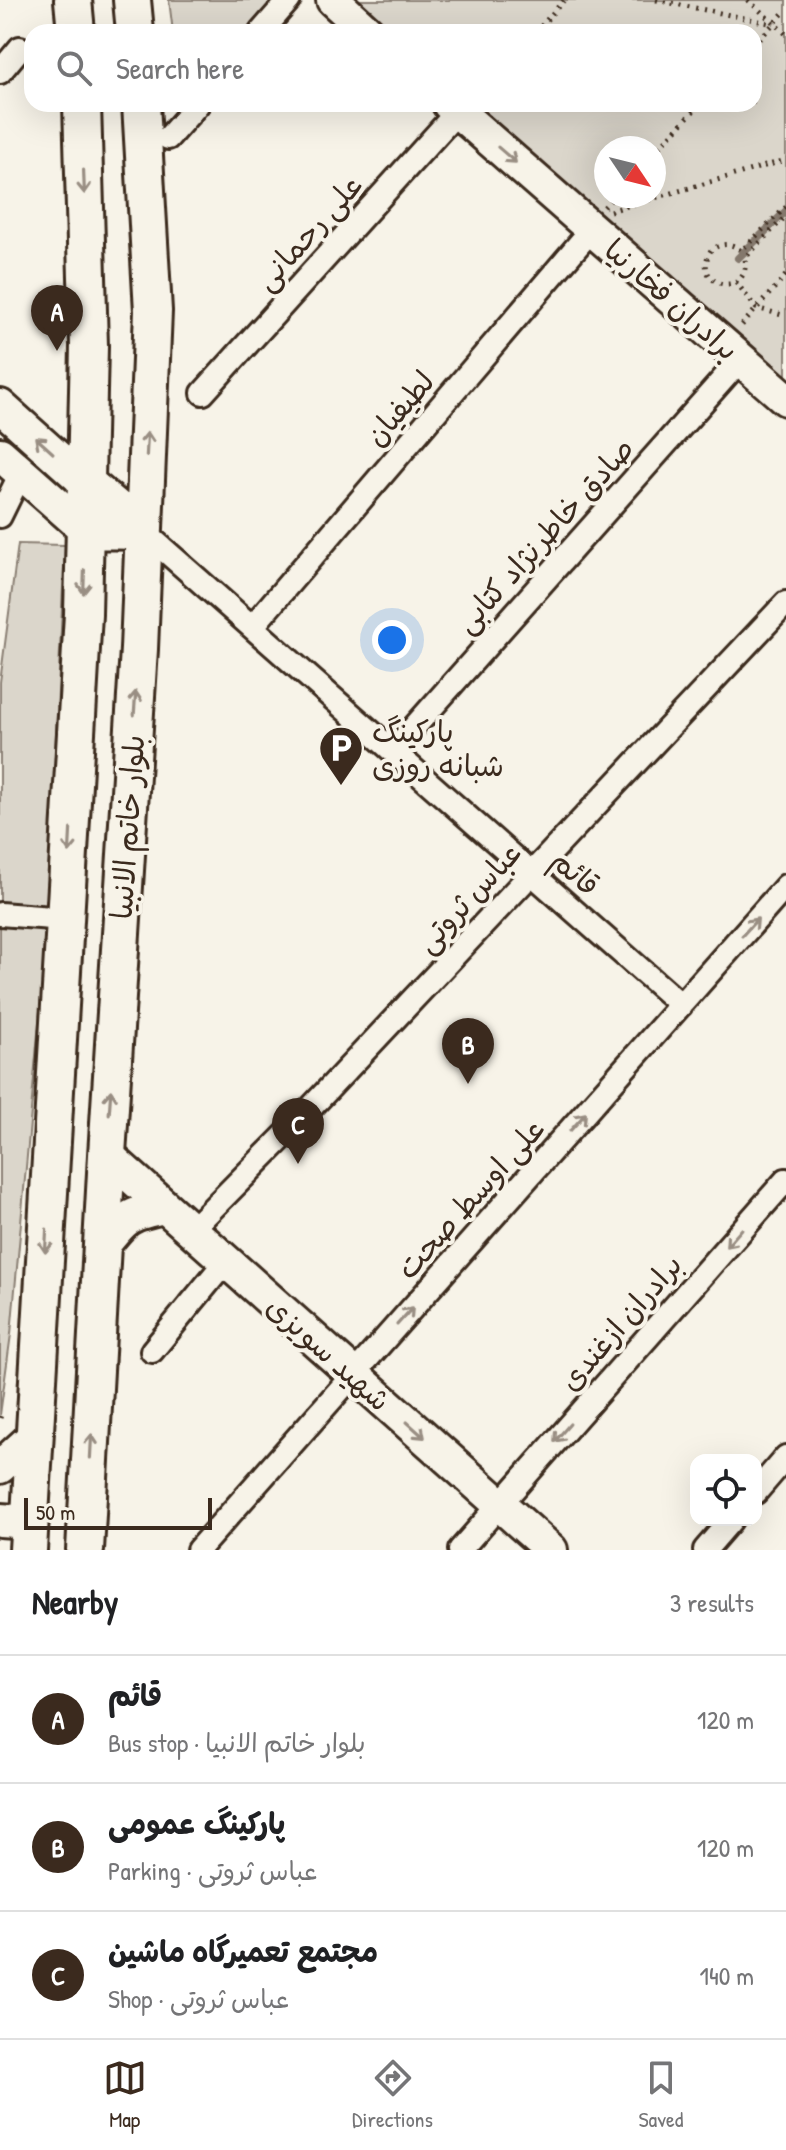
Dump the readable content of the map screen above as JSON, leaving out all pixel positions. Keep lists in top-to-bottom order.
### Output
{
  "streets": {
    "main road": ["برادران فخارنیا", "بلوار خاتم الانبیا", "شهید سویزی"],
    "street": [
      "علی رحمانی",
      "لطیفیان",
      "صادق خاطرنژاد کتابی",
      "قائم",
      "عباس ثروتی",
      "علی اوسط صحت",
      "برادران ازغندی"
    ]
  },
  "crossings": [
    ["برادران فخارنیا", "لطیفیان"],
    ["برادران فخارنیا", "صادق خاطرنژاد کتابی"],
    ["لطیفیان", "قائم"],
    ["صادق خاطرنژاد کتابی", "قائم"],
    ["بلوار خاتم الانبیا", "قائم"],
    ["بلوار خاتم الانبیا", "شهید سویزی"],
    ["قائم", "عباس ثروتی"],
    ["قائم", "علی اوسط صحت"],
    ["عباس ثروتی", "شهید سویزی"],
    ["علی اوسط صحت", "شهید سویزی"],
    ["برادران ازغندی", "شهید سویزی"]
  ],
  "one_way": ["برادران فخارنیا", "علی اوسط صحت", "برادران ازغندی"],
  "places": {
    "parking": ["پارکینگ شبانه روزی"]
  },
  "scale_bar": "50 m",
  "north": "bottom right",
  "page": {
    "search": "Search here",
    "pins": ["A", "B", "C"],
    "scale": "50 m",
    "heading": ["Nearby", "3 results"],
    "list": [
      {
        "mark": "A",
        "name": "قائم",
        "note": "Bus stop · بلوار خاتم الانبیا",
        "value": "120 m"
      },
      {
        "mark": "B",
        "name": "پارکینگ عمومی",
        "note": "Parking · عباس ثروتی",
        "value": "120 m"
      },
      {
        "mark": "C",
        "name": "مجتمع تعمیرگاه ماشین",
        "note": "Shop · عباس ثروتی",
        "value": "140 m"
      }
    ],
    "nav": ["Map", "Directions", "Saved"]
  }
}
